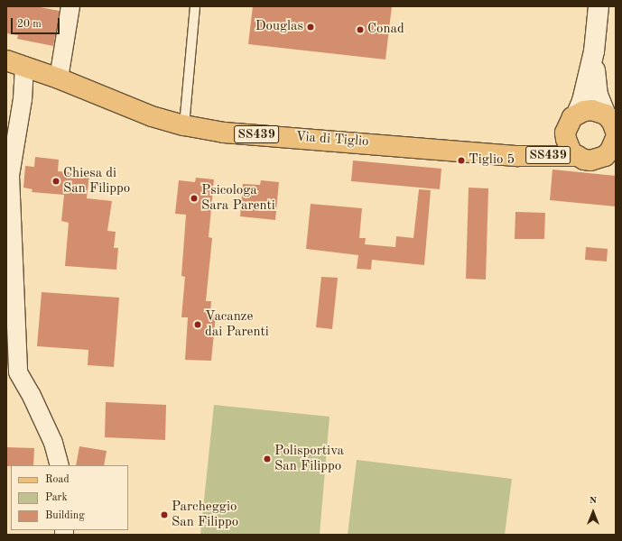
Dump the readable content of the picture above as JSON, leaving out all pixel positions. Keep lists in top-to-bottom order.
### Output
{
  "streets": {
    "main road": ["SS439", "Via di Tiglio"]
  },
  "places": [
    "Douglas",
    "Conad",
    "Tiglio 5",
    "Chiesa di San Filippo",
    "Psicologa Sara Parenti",
    "Vacanze dai Parenti",
    "Polisportiva San Filippo",
    "Parcheggio San Filippo"
  ],
  "legend": ["Road", "Park", "Building"],
  "scale_bar": "20 m",
  "north": "top"
}
